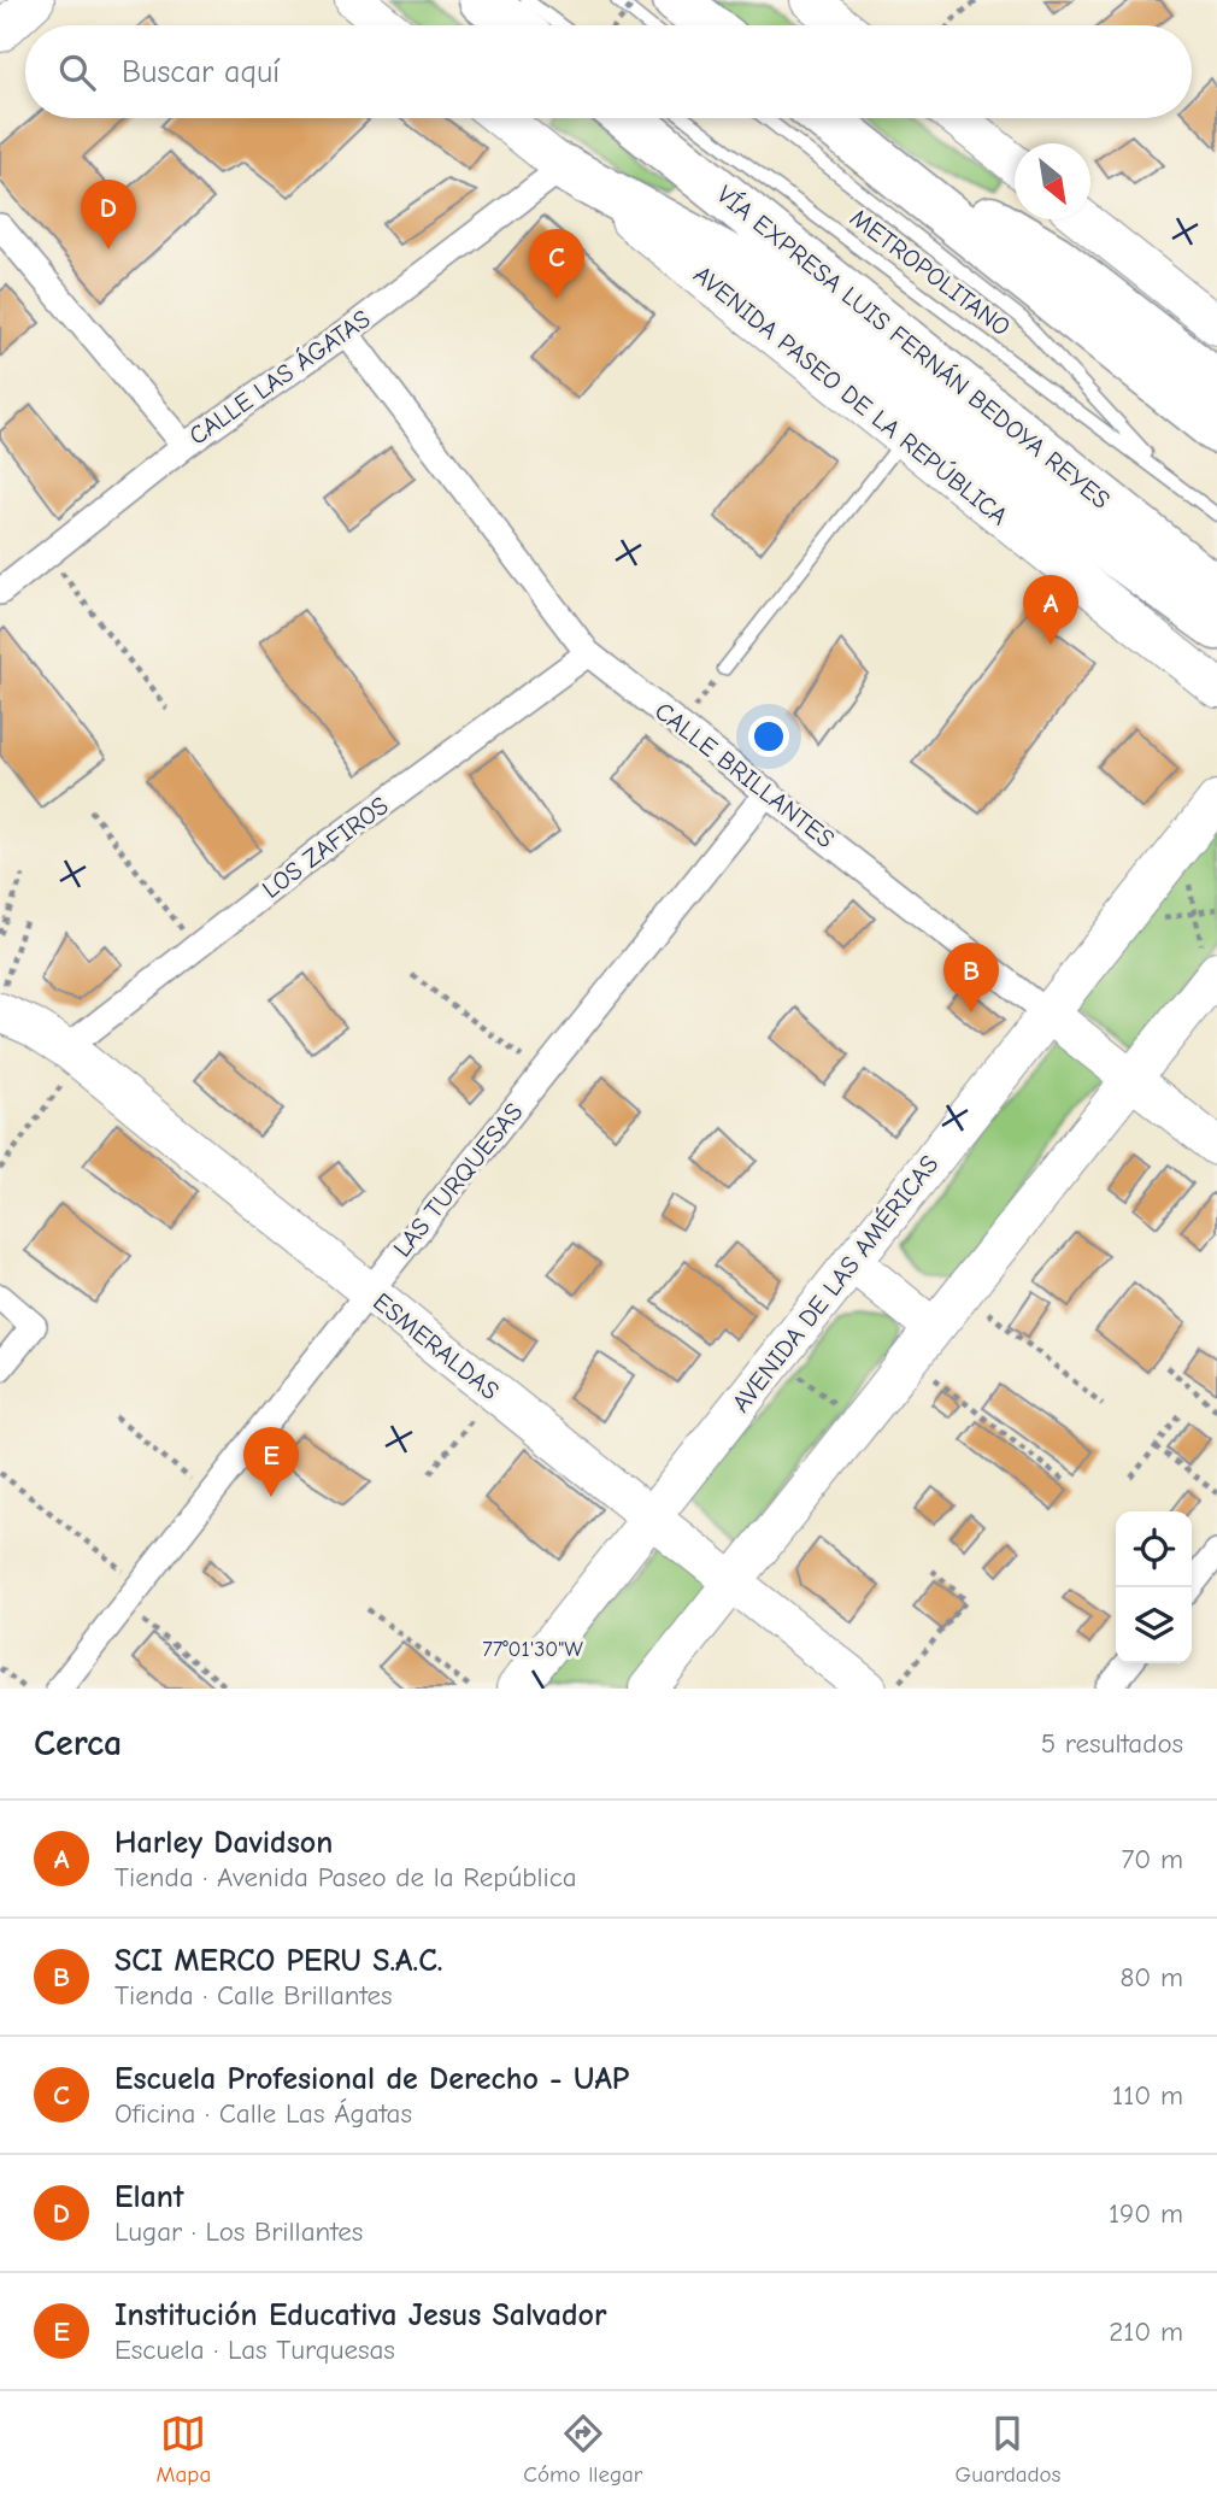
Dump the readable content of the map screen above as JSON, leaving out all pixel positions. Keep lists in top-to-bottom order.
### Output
{
  "streets": {
    "highway": ["VÍA EXPRESA LUIS FERNÁN BEDOYA REYES"],
    "street": [
      "CALLE LAS ÁGATAS",
      "AVENIDA PASEO DE LA REPÚBLICA",
      "CALLE BRILLANTES",
      "LOS ZAFIROS",
      "LAS TURQUESAS",
      "AVENIDA DE LAS AMÉRICAS",
      "ESMERALDAS"
    ],
    "lane": ["METROPOLITANO"]
  },
  "crossings": [
    ["CALLE LAS ÁGATAS", "AVENIDA PASEO DE LA REPÚBLICA"],
    ["CALLE LAS ÁGATAS", "CALLE BRILLANTES"],
    ["CALLE BRILLANTES", "LOS ZAFIROS"],
    ["CALLE BRILLANTES", "LAS TURQUESAS"],
    ["CALLE BRILLANTES", "AVENIDA DE LAS AMÉRICAS"],
    ["LOS ZAFIROS", "ESMERALDAS"],
    ["LAS TURQUESAS", "ESMERALDAS"],
    ["AVENIDA DE LAS AMÉRICAS", "ESMERALDAS"]
  ],
  "north": "bottom right",
  "page": {
    "search": "Buscar aquí",
    "pins": [
      "D",
      "C",
      "A",
      "B",
      "E"
    ],
    "heading": ["Cerca", "5 resultados"],
    "list": [
      {
        "mark": "A",
        "name": "Harley Davidson",
        "note": "Tienda · Avenida Paseo de la República",
        "value": "70 m"
      },
      {
        "mark": "B",
        "name": "SCI MERCO PERU S.A.C.",
        "note": "Tienda · Calle Brillantes",
        "value": "80 m"
      },
      {
        "mark": "C",
        "name": "Escuela Profesional de Derecho - UAP",
        "note": "Oficina · Calle Las Ágatas",
        "value": "110 m"
      },
      {
        "mark": "D",
        "name": "Elant",
        "note": "Lugar · Los Brillantes",
        "value": "190 m"
      },
      {
        "mark": "E",
        "name": "Institución Educativa Jesus Salvador",
        "note": "Escuela · Las Turquesas",
        "value": "210 m"
      }
    ],
    "nav": ["Mapa", "Cómo llegar", "Guardados"]
  },
  "coordinates": ["77°01'30\"W"]
}
